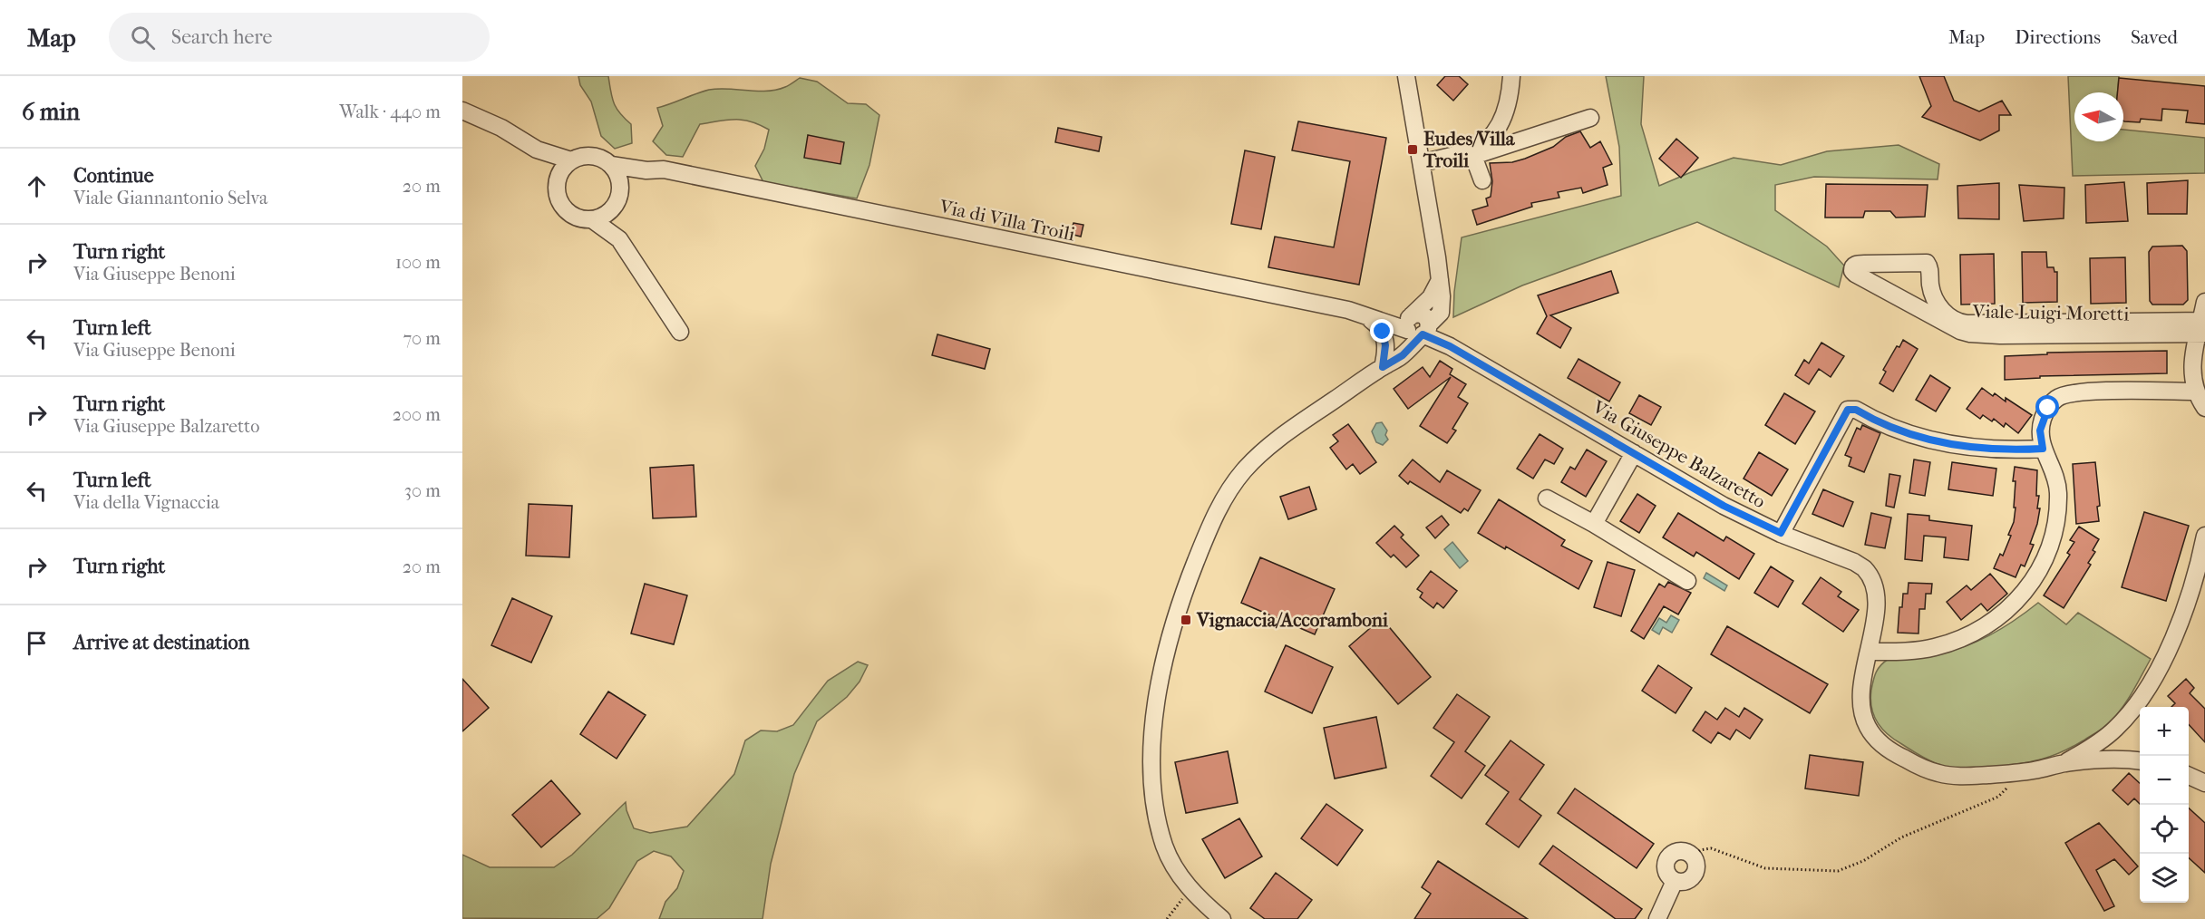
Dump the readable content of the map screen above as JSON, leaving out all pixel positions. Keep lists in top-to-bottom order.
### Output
{
  "streets": {
    "street": ["Via di Villa Troili", "Viale Luigi Moretti", "Via Giuseppe Balzaretto"]
  },
  "crossings": [
    ["Via di Villa Troili", "Via Giuseppe Balzaretto"]
  ],
  "places": {
    "transit": ["Eudes/Villa Troili", "Vignaccia/Accoramboni"]
  },
  "north": "left",
  "page": {
    "header": "Map",
    "search": "Search here",
    "nav": ["Map", "Directions", "Saved"],
    "heading": ["6 min", "Walk · 440 m"],
    "list": [
      ["Continue", "Viale Giannantonio Selva", "20 m"],
      ["Turn right", "Via Giuseppe Benoni", "100 m"],
      ["Turn left", "Via Giuseppe Benoni", "70 m"],
      ["Turn right", "Via Giuseppe Balzaretto", "200 m"],
      ["Turn left", "Via della Vignaccia", "30 m"],
      ["Turn right", "20 m"],
      "Arrive at destination"
    ],
    "map_buttons": ["+", "−"]
  }
}
